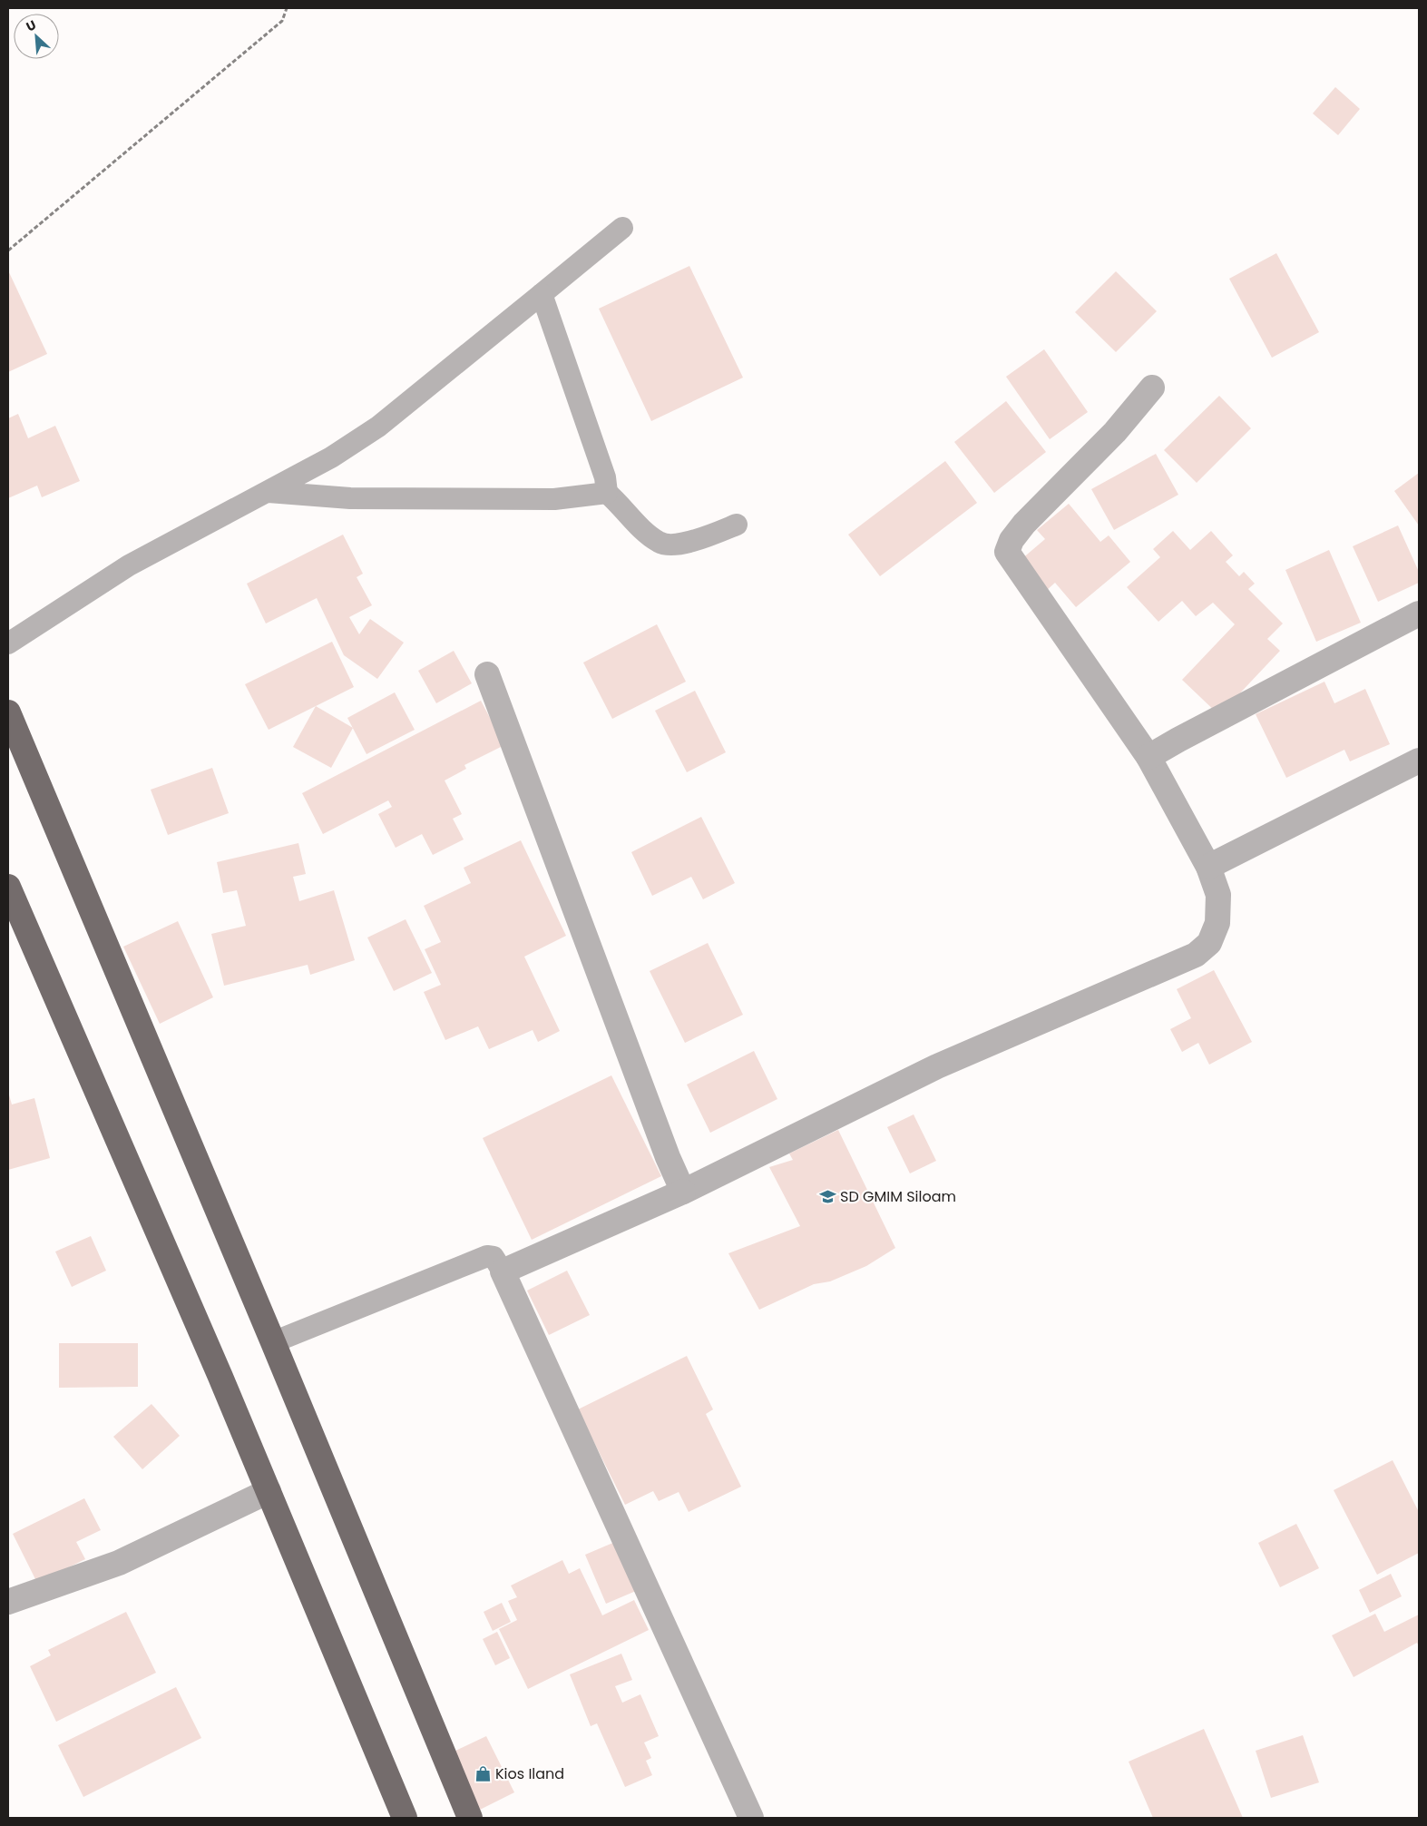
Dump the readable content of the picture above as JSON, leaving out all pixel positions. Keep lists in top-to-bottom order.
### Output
{
  "places": {
    "school or university": ["SD GMIM Siloam"],
    "shop": ["Kios Iland"]
  },
  "north": "top left"
}
